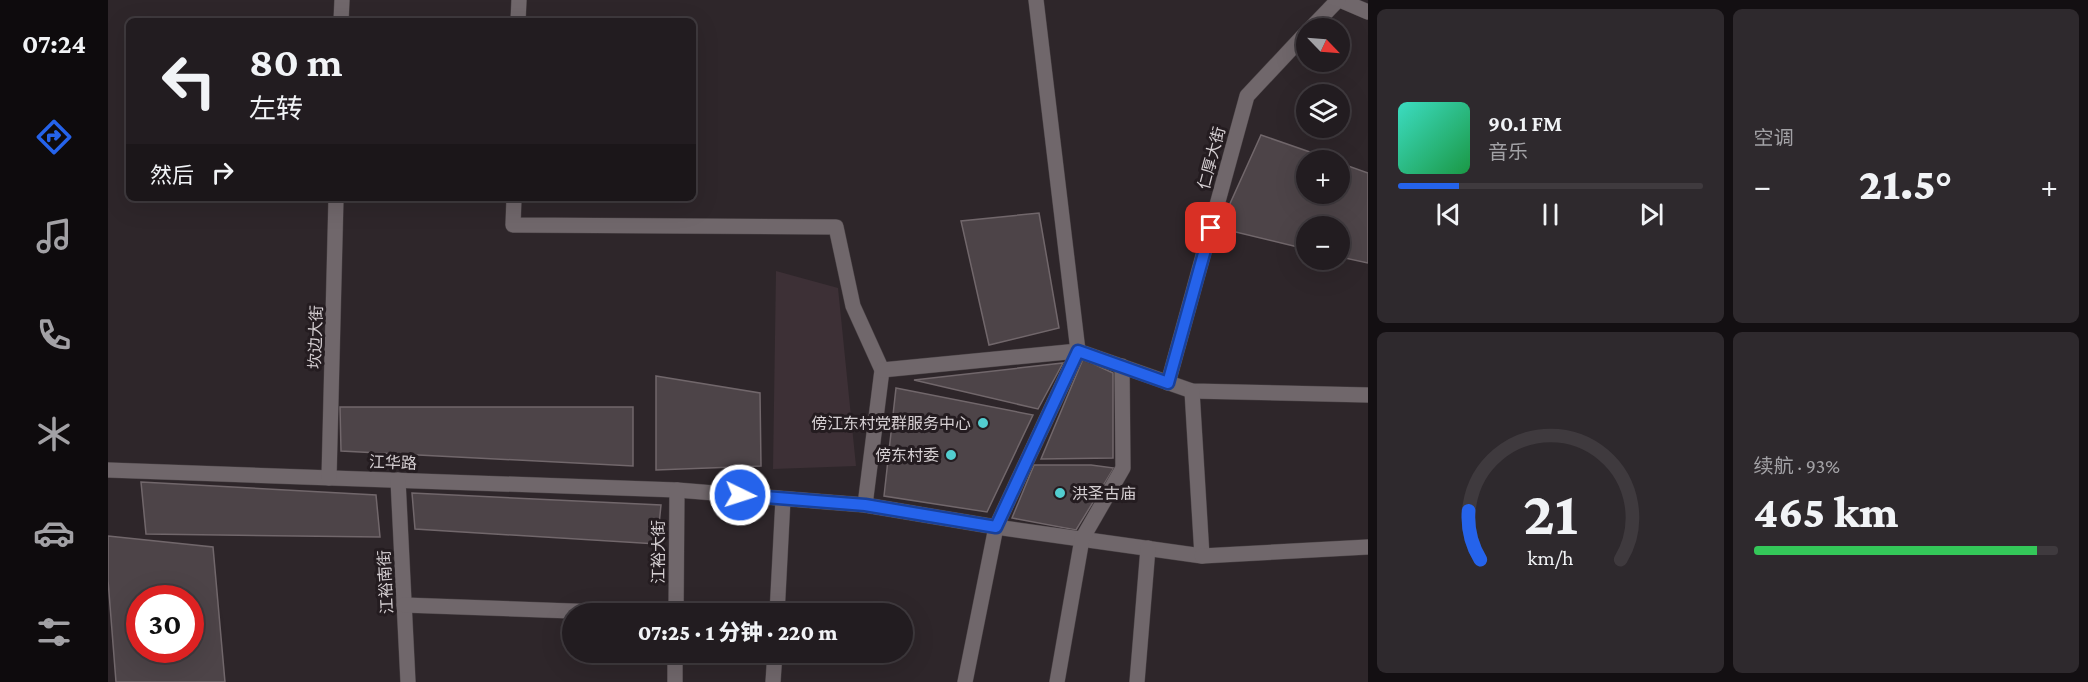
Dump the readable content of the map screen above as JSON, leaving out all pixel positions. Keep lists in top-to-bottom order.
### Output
{
  "streets": {
    "street": [
      "仁厚大街",
      "坎边大街",
      "江华路",
      "江裕大街",
      "江裕南街"
    ]
  },
  "crossings": [
    ["坎边大街", "江华路"],
    ["江华路", "江裕大街"],
    ["江华路", "江裕南街"]
  ],
  "places": ["傍江东村党群服务中心", "傍东村委", "洪圣古庙"],
  "north": "bottom right",
  "page": {
    "tabs": "07:24",
    "tile": [
      "空调",
      ["续航 · 93%", "465 km"]
    ],
    "map_buttons": ["+", "−"],
    "turn": ["80 m", "左转"],
    "song": ["90.1 FM", "音乐"],
    "then": "然后",
    "heat": ["−", "21.5°", "+"],
    "limit": "30",
    "trip": "07:25 · 1 分钟 · 220 m",
    "gauge": ["21", "km/h"]
  }
}
